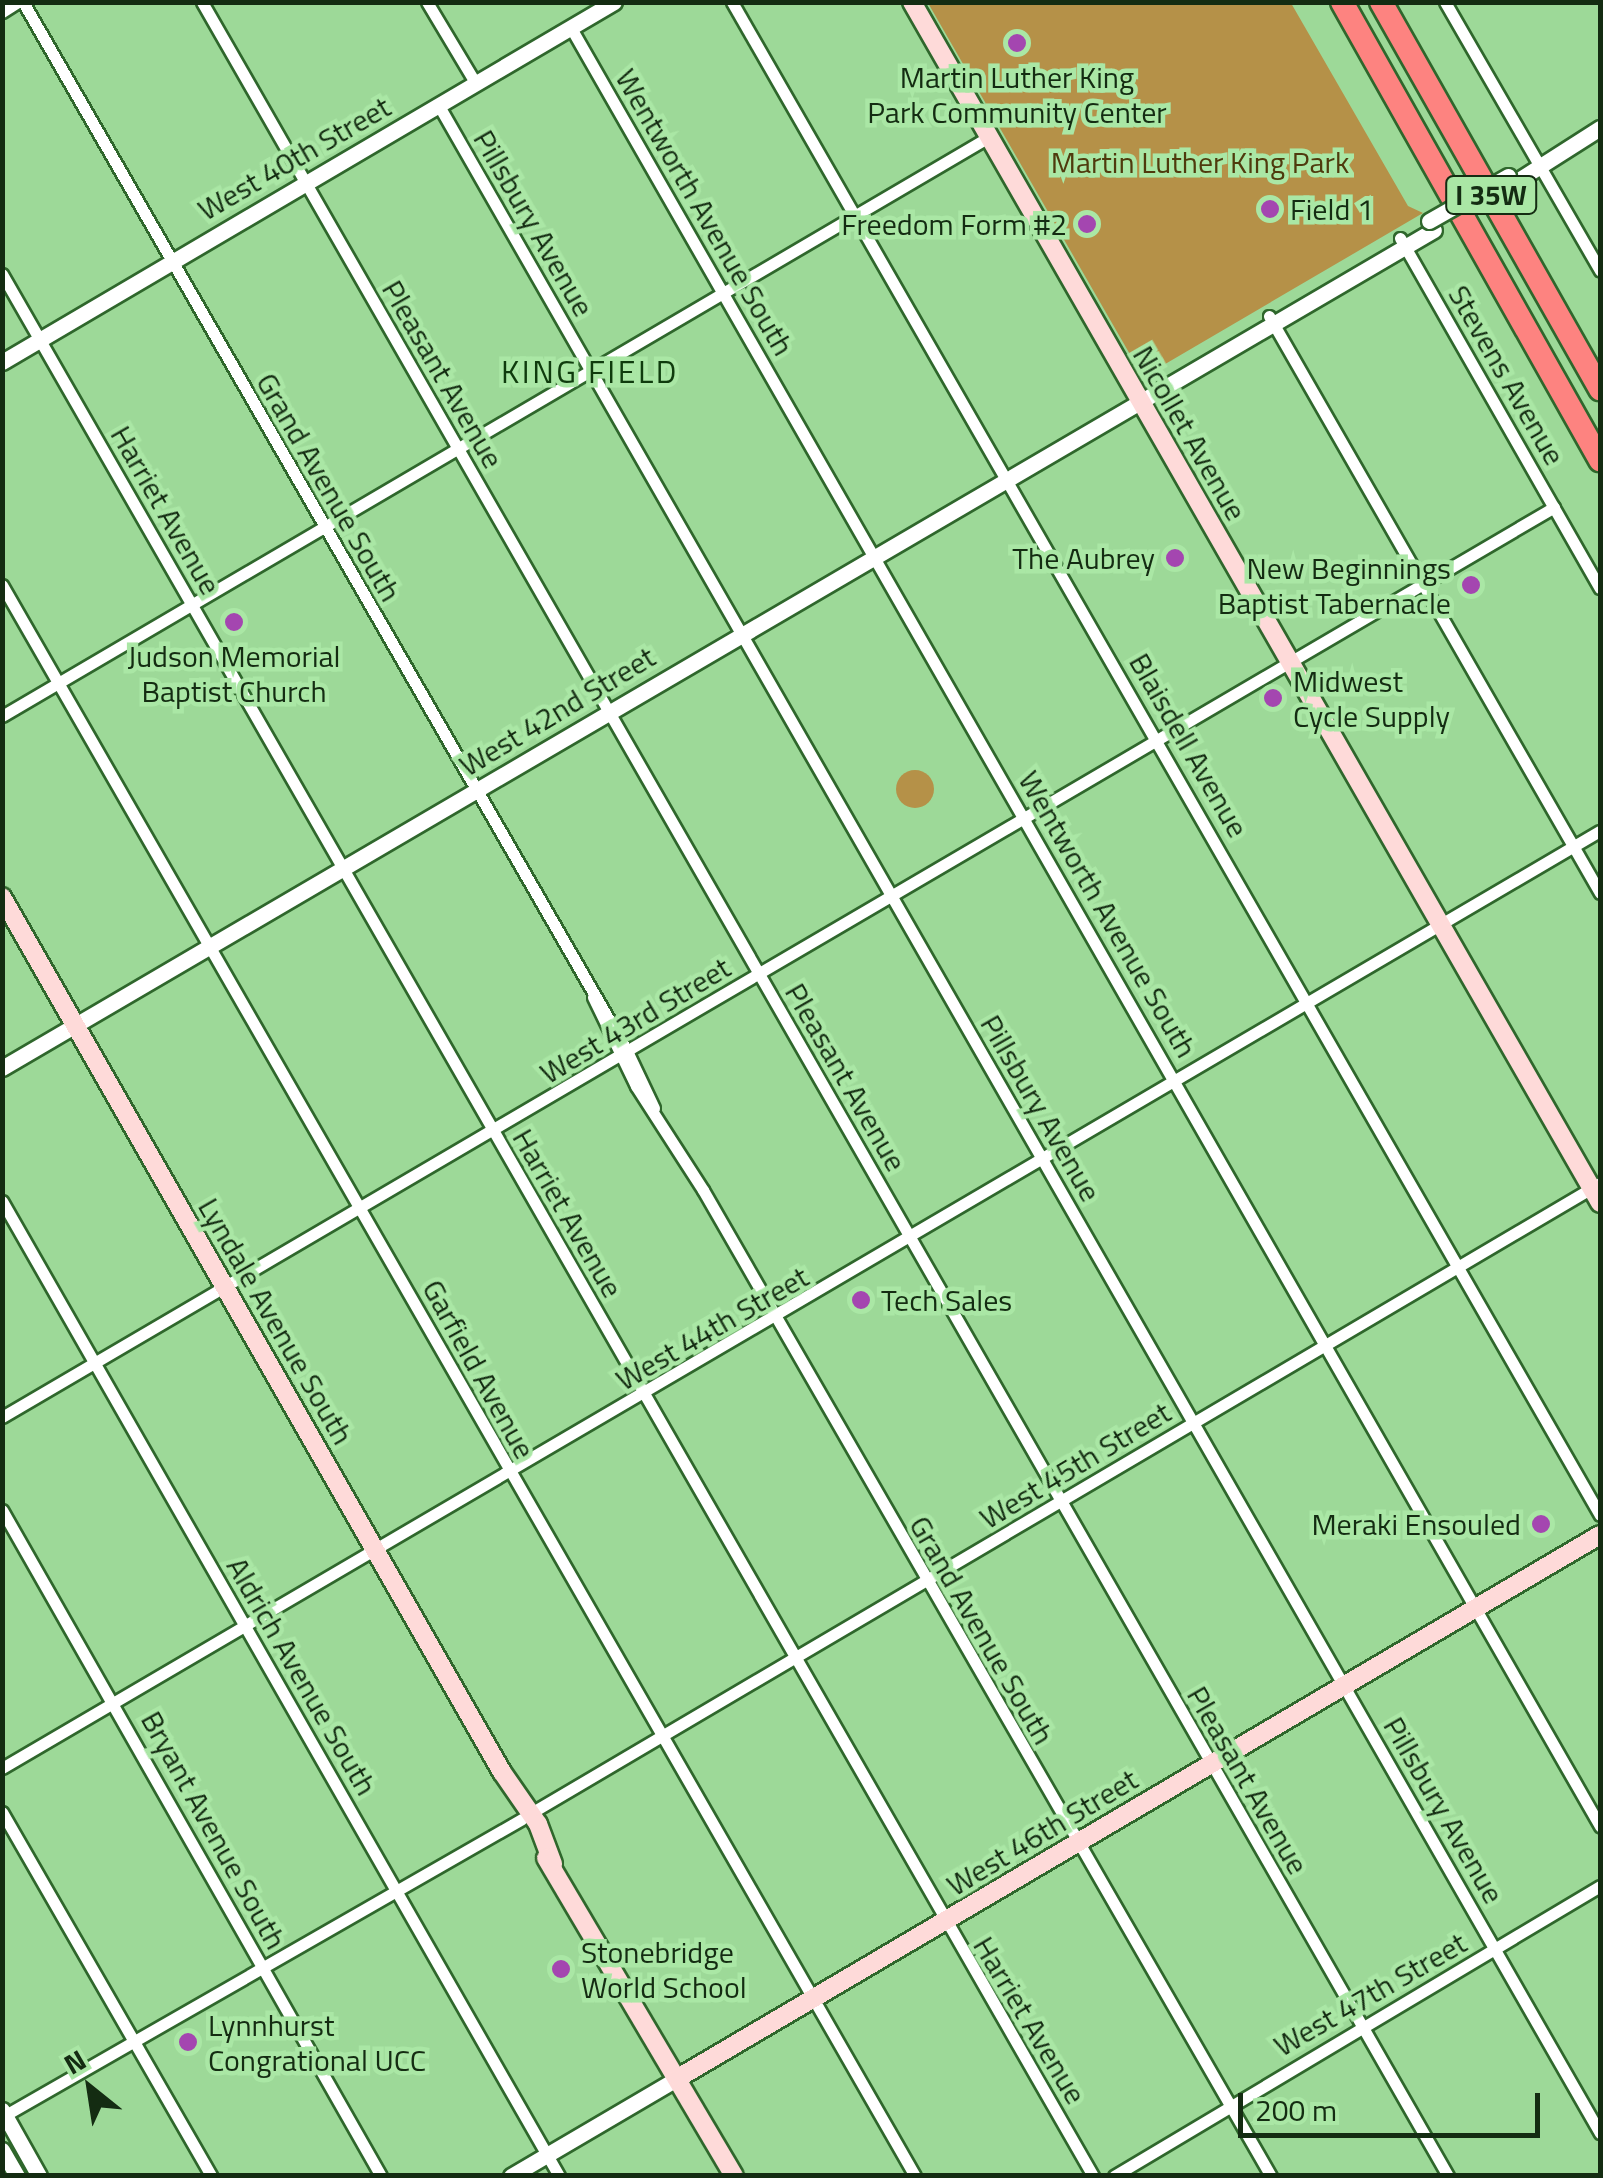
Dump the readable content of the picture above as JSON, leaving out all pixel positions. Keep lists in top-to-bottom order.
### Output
{
  "streets": {
    "highway": ["I 35W"],
    "main road": ["Nicollet Avenue", "Lyndale Avenue South", "West 46th Street"],
    "street": [
      "West 40th Street",
      "Wentworth Avenue South",
      "Pillsbury Avenue",
      "Pleasant Avenue",
      "Stevens Avenue",
      "Grand Avenue South",
      "Harriet Avenue",
      "West 42nd Street",
      "Blaisdell Avenue",
      "West 43rd Street",
      "West 44th Street",
      "Garfield Avenue",
      "West 45th Street",
      "Aldrich Avenue South",
      "Bryant Avenue South",
      "West 47th Street"
    ]
  },
  "crossings": [
    ["West 40th Street", "Wentworth Avenue South"],
    ["West 40th Street", "Pillsbury Avenue"],
    ["West 40th Street", "Pleasant Avenue"],
    ["West 40th Street", "Grand Avenue South"],
    ["West 40th Street", "Harriet Avenue"],
    ["Wentworth Avenue South", "West 42nd Street"],
    ["Wentworth Avenue South", "West 43rd Street"],
    ["Wentworth Avenue South", "West 44th Street"],
    ["Wentworth Avenue South", "West 45th Street"],
    ["Wentworth Avenue South", "West 46th Street"],
    ["Pillsbury Avenue", "West 42nd Street"],
    ["Pillsbury Avenue", "West 43rd Street"],
    ["Pillsbury Avenue", "West 44th Street"],
    ["Pillsbury Avenue", "West 45th Street"],
    ["Pillsbury Avenue", "West 46th Street"],
    ["Pillsbury Avenue", "West 47th Street"],
    ["Pleasant Avenue", "West 42nd Street"],
    ["Pleasant Avenue", "West 43rd Street"],
    ["Pleasant Avenue", "West 44th Street"],
    ["Pleasant Avenue", "West 45th Street"],
    ["Pleasant Avenue", "West 46th Street"],
    ["Pleasant Avenue", "West 47th Street"],
    ["Stevens Avenue", "West 42nd Street"],
    ["Stevens Avenue", "West 43rd Street"],
    ["Nicollet Avenue", "West 42nd Street"],
    ["Nicollet Avenue", "West 43rd Street"],
    ["Nicollet Avenue", "West 44th Street"],
    ["Nicollet Avenue", "West 45th Street"],
    ["Grand Avenue South", "West 42nd Street"],
    ["Grand Avenue South", "West 43rd Street"],
    ["Grand Avenue South", "West 44th Street"],
    ["Grand Avenue South", "West 45th Street"],
    ["Grand Avenue South", "West 46th Street"],
    ["Grand Avenue South", "West 47th Street"],
    ["Harriet Avenue", "West 42nd Street"],
    ["Harriet Avenue", "West 43rd Street"],
    ["Harriet Avenue", "West 44th Street"],
    ["Harriet Avenue", "West 45th Street"],
    ["Harriet Avenue", "West 46th Street"],
    ["West 42nd Street", "Blaisdell Avenue"],
    ["West 42nd Street", "Lyndale Avenue South"],
    ["West 42nd Street", "Garfield Avenue"],
    ["Blaisdell Avenue", "West 43rd Street"],
    ["Blaisdell Avenue", "West 44th Street"],
    ["Blaisdell Avenue", "West 45th Street"],
    ["West 43rd Street", "Lyndale Avenue South"],
    ["West 43rd Street", "Garfield Avenue"],
    ["West 43rd Street", "Aldrich Avenue South"],
    ["Lyndale Avenue South", "West 44th Street"],
    ["Lyndale Avenue South", "West 45th Street"],
    ["Lyndale Avenue South", "West 46th Street"],
    ["West 44th Street", "Garfield Avenue"],
    ["West 44th Street", "Aldrich Avenue South"],
    ["West 44th Street", "Bryant Avenue South"],
    ["Garfield Avenue", "West 45th Street"],
    ["Garfield Avenue", "West 46th Street"],
    ["West 45th Street", "Aldrich Avenue South"],
    ["West 45th Street", "Bryant Avenue South"],
    ["Aldrich Avenue South", "West 46th Street"]
  ],
  "districts": ["KING FIELD"],
  "parks": ["Martin Luther King Park"],
  "places": [
    "Martin Luther King Park Community Center",
    "Field 1",
    "Freedom Form #2",
    "The Aubrey",
    "New Beginnings Baptist Tabernacle",
    "Judson Memorial Baptist Church",
    "Midwest Cycle Supply",
    "Tech Sales",
    "Meraki Ensouled",
    "Stonebridge World School",
    "Lynnhurst Congrational UCC"
  ],
  "scale_bar": "200 m",
  "north": "top left"
}
